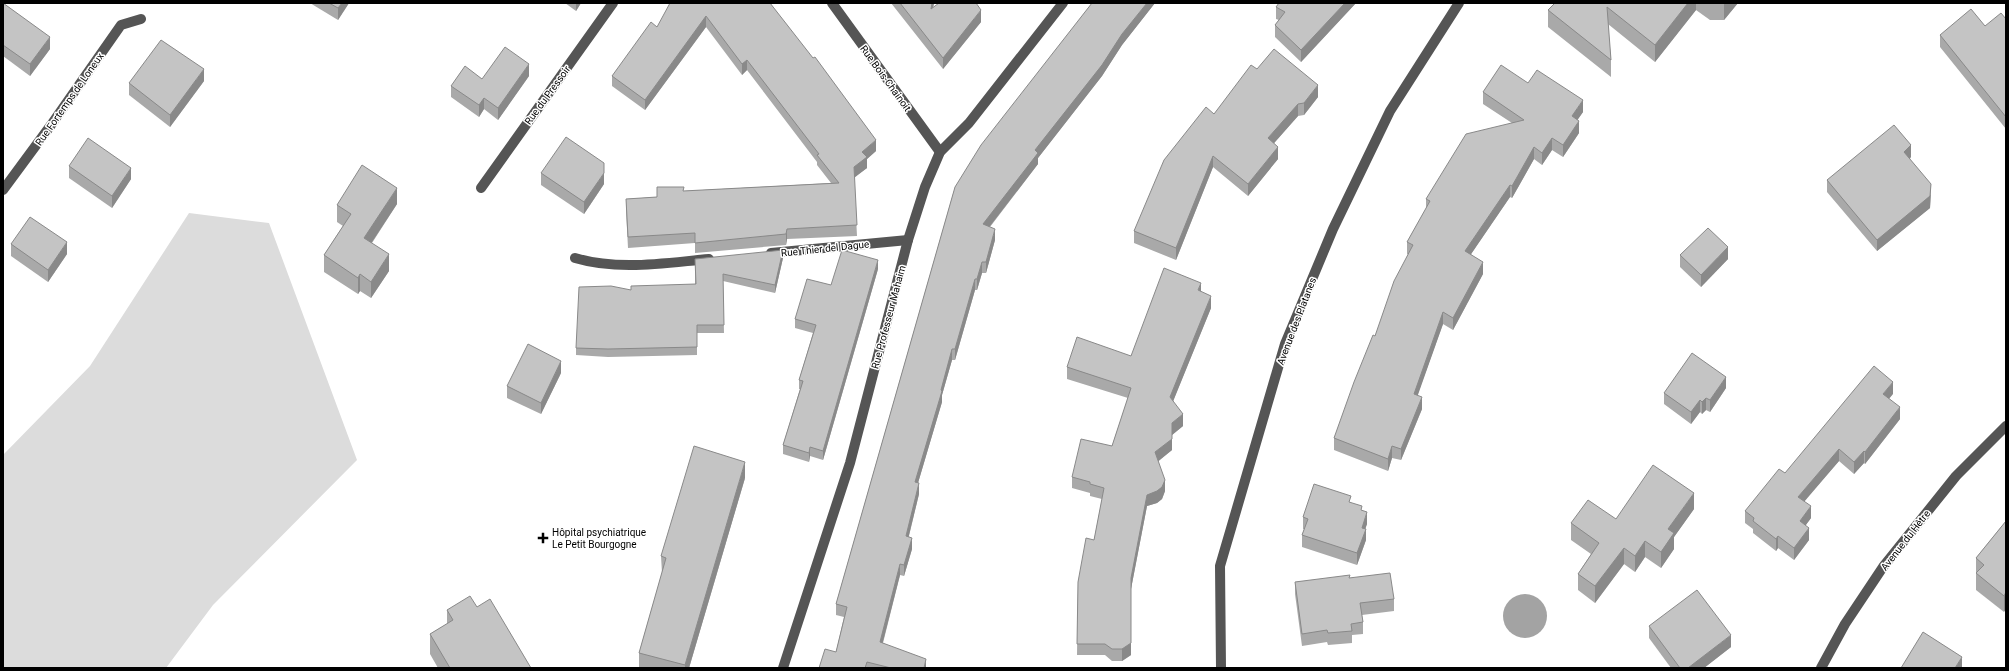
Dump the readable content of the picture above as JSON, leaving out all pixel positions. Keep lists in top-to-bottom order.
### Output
{
  "streets": {
    "street": [
      "Rue Bois-Chainoit",
      "Rue du Pressoir",
      "Rue Fortemps de Loneux",
      "Rue Thier del Dague",
      "Rue Professeur Mahaim",
      "Avenue des Platanes",
      "Avenue du Hêtre"
    ]
  },
  "crossings": [
    ["Rue Bois-Chainoit", "Rue Professeur Mahaim"],
    ["Rue Thier del Dague", "Rue Professeur Mahaim"]
  ],
  "places": {
    "health": ["Hôpital psychiatrique Le Petit Bourgogne"]
  }
}
